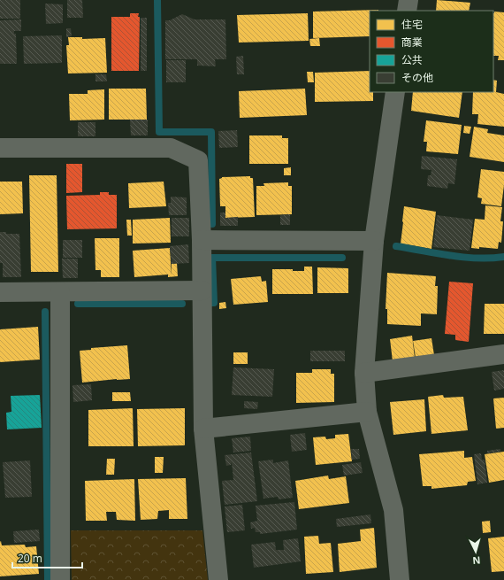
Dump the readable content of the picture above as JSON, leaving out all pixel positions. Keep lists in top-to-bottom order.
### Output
{
  "legend": [
    "住宅",
    "商業",
    "公共",
    "その他"
  ],
  "scale_bar": "20 m",
  "north": "bottom"
}
